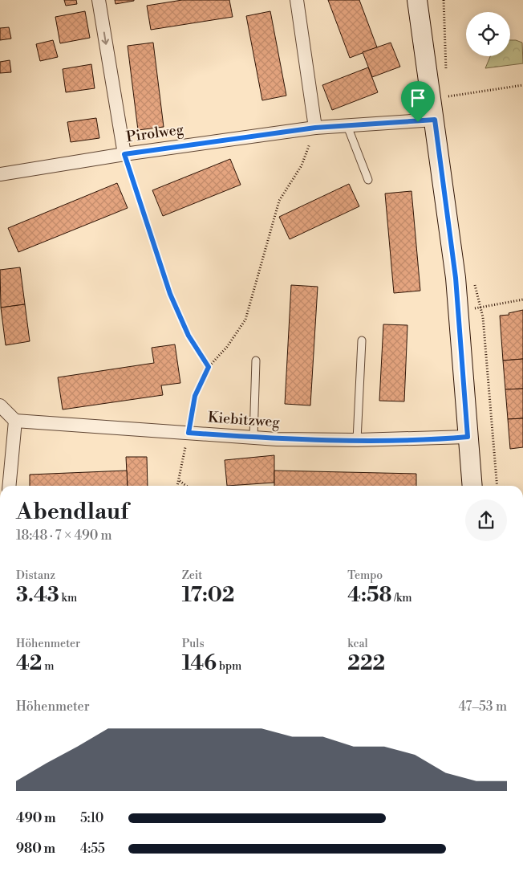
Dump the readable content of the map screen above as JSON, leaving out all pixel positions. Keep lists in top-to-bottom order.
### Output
{
  "streets": {
    "street": ["Pirolweg", "Kiebitzweg"]
  },
  "page": {
    "heading": ["Abendlauf", "18:48 · 7 × 490 m"],
    "stats": [
      ["Distanz", "3.43 km"],
      ["Zeit", "17:02"],
      ["Tempo", "4:58 /km"],
      ["Höhenmeter", "42 m"],
      ["Puls", "146 bpm"],
      ["kcal", "222"]
    ],
    "chart": ["Höhenmeter", "47–53 m"],
    "list": [
      {
        "name": "490 m",
        "note": "5:10"
      },
      {
        "name": "980 m",
        "note": "4:55"
      }
    ]
  }
}
